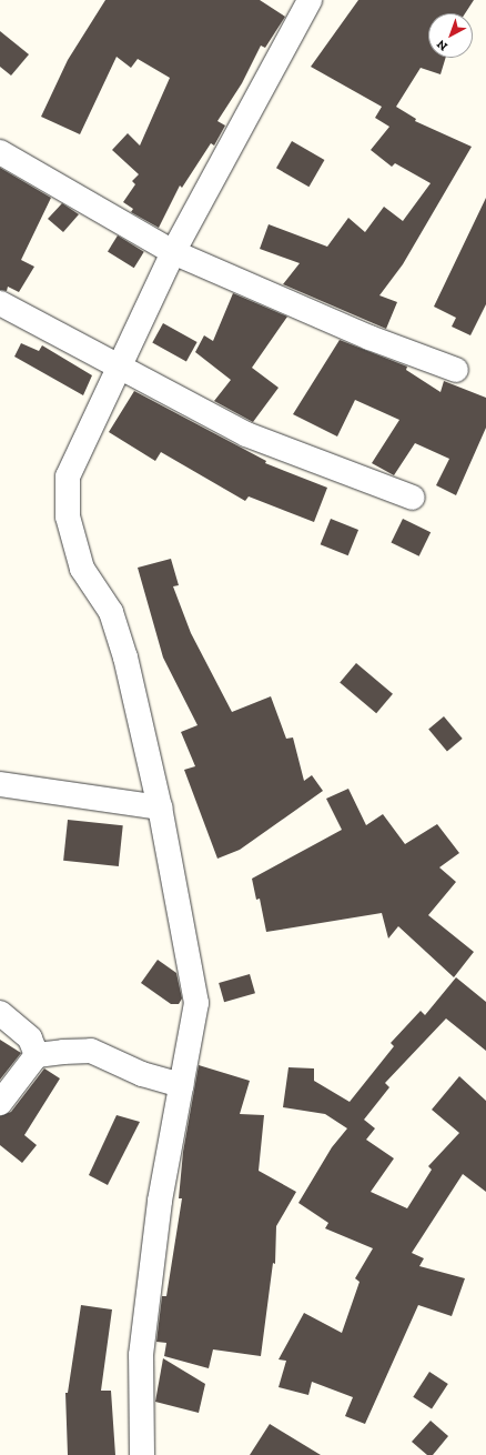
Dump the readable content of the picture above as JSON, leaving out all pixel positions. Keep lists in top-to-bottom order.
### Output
{
  "north": "bottom left"
}
